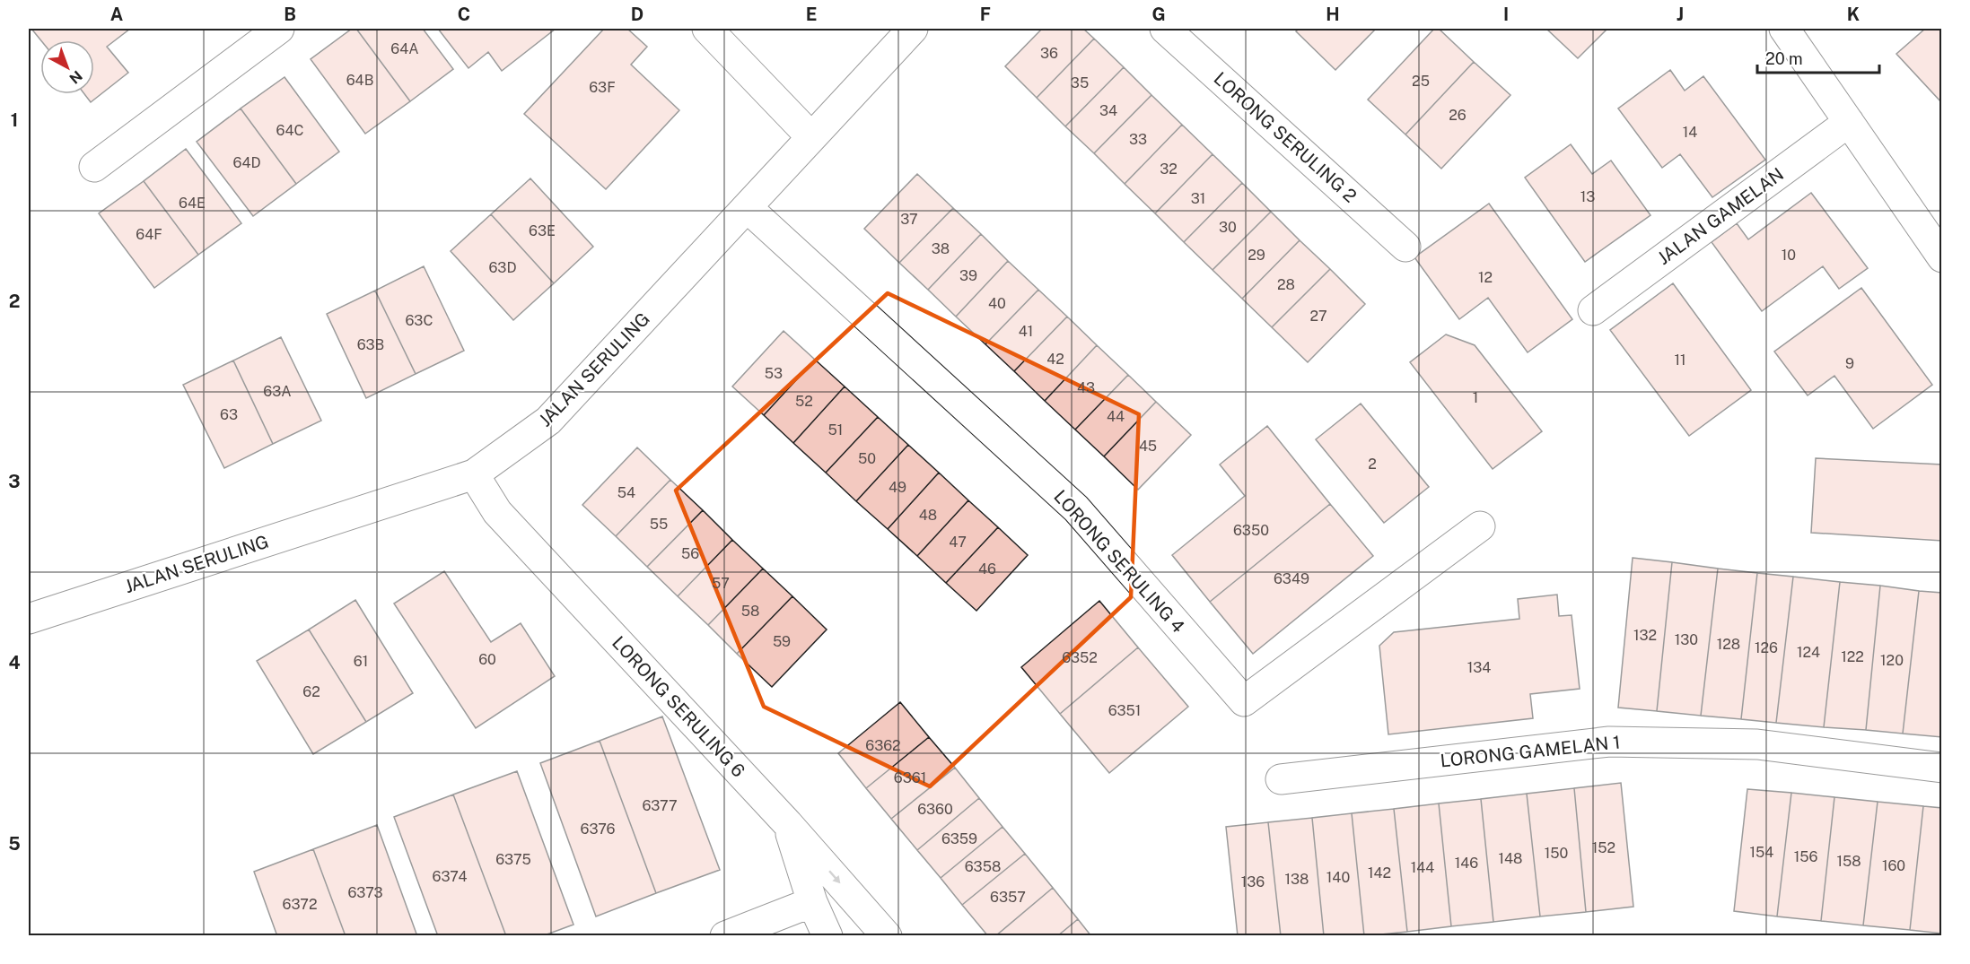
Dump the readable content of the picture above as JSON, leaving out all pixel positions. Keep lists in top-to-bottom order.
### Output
{
  "streets": {
    "street": [
      "LORONG SERULING 2",
      "JALAN GAMELAN",
      "JALAN SERULING",
      "LORONG SERULING 4",
      "LORONG SERULING 6",
      "LORONG GAMELAN 1"
    ]
  },
  "crossings": [
    ["JALAN SERULING", "LORONG SERULING 4"],
    ["JALAN SERULING", "LORONG SERULING 6"]
  ],
  "house_numbers": [
    "64A",
    "36",
    "64B",
    "25",
    "35",
    "63F",
    "34",
    "26",
    "64C",
    "14",
    "33",
    "64D",
    "32",
    "13",
    "31",
    "64E",
    "37",
    "30",
    "63E",
    "64F",
    "38",
    "29",
    "10",
    "63D",
    "39",
    "12",
    "28",
    "40",
    "27",
    "63C",
    "41",
    "63B",
    "42",
    "11",
    "9",
    "53",
    "43",
    "63A",
    "1",
    "52",
    "63",
    "44",
    "51",
    "45",
    "50",
    "2",
    "49",
    "54",
    "48",
    "55",
    "6350",
    "47",
    "56",
    "46",
    "6349",
    "57",
    "58",
    "132",
    "130",
    "59",
    "128",
    "126",
    "124",
    "122",
    "6352",
    "60",
    "120",
    "61",
    "134",
    "62",
    "6351",
    "6362",
    "6361",
    "6377",
    "6360",
    "6376",
    "6359",
    "152",
    "154",
    "150",
    "156",
    "148",
    "6375",
    "158",
    "146",
    "160",
    "6358",
    "144",
    "142",
    "6374",
    "140",
    "138",
    "136",
    "6373",
    "6357",
    "6372"
  ],
  "scale_bar": "20 m",
  "north": "bottom right",
  "grid": {
    "columns": [
      "A",
      "B",
      "C",
      "D",
      "E",
      "F",
      "G",
      "H",
      "I",
      "J",
      "K"
    ],
    "rows": [
      "1",
      "2",
      "3",
      "4",
      "5"
    ]
  }
}
